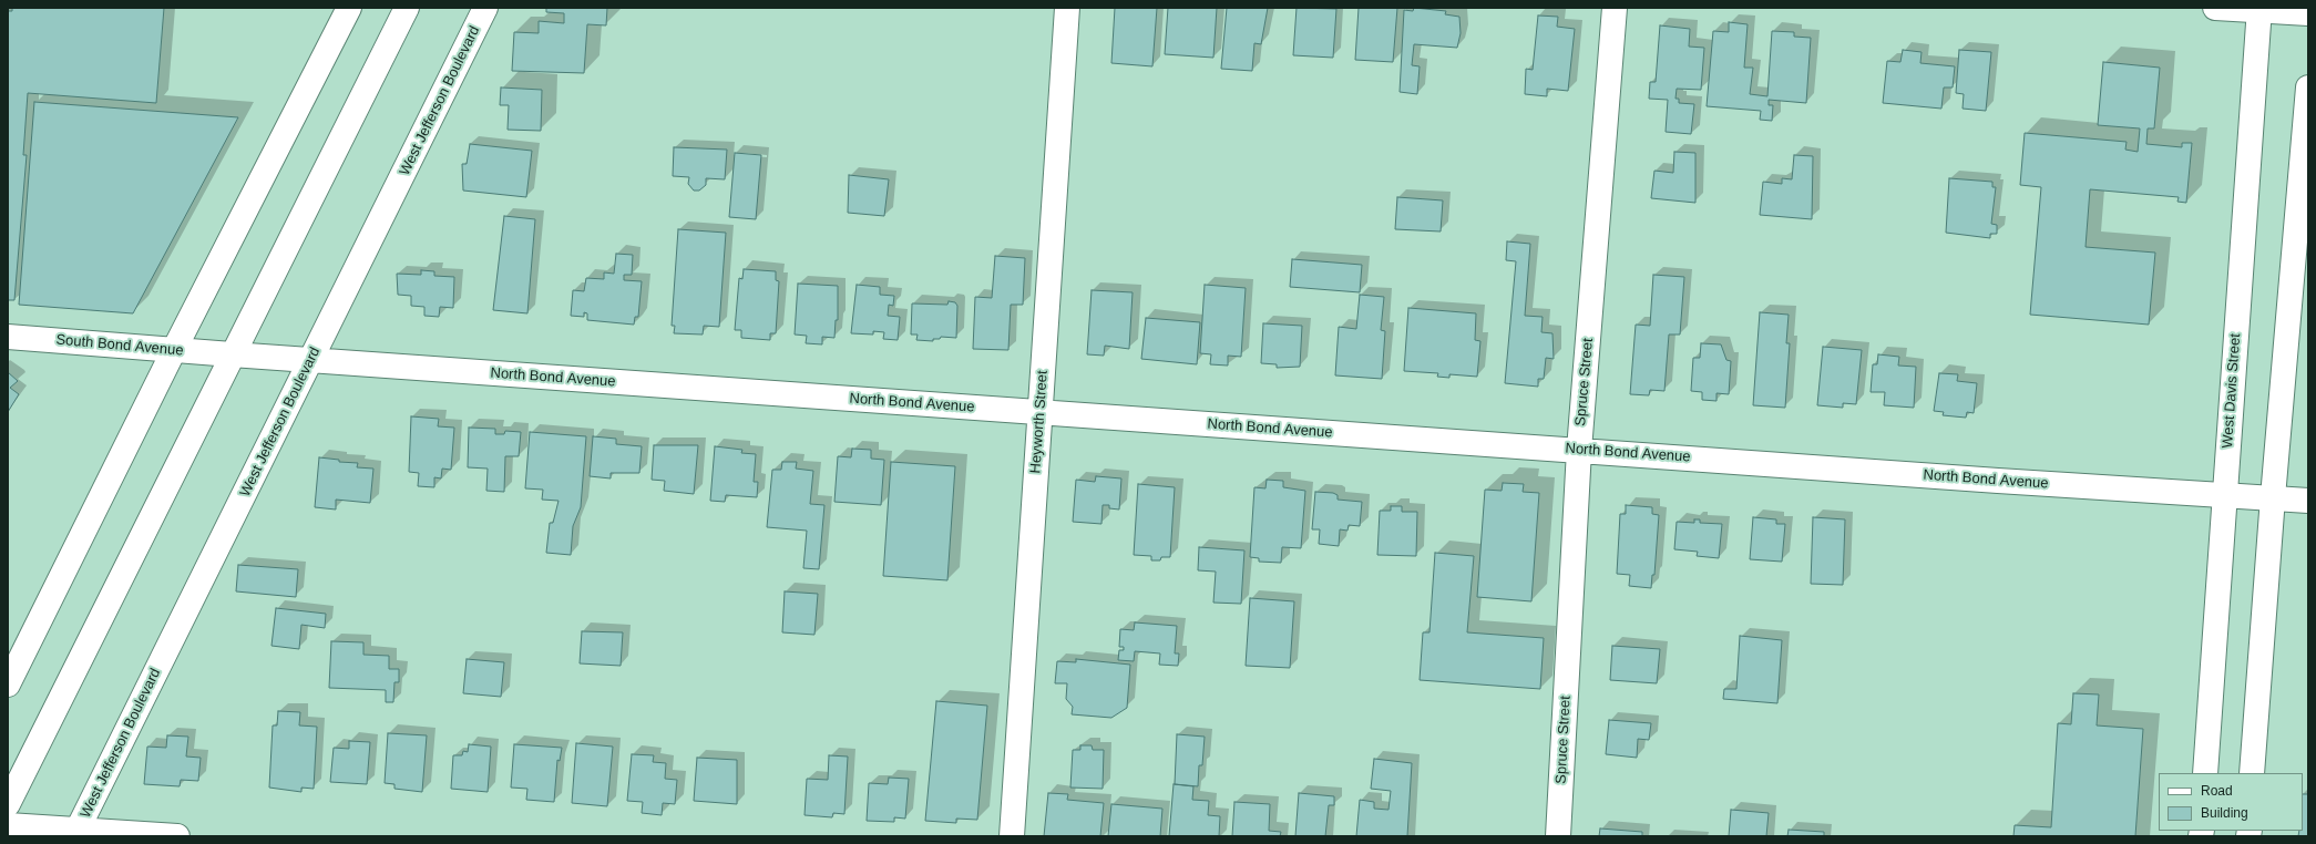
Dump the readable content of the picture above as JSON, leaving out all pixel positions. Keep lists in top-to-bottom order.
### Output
{
  "streets": {
    "street": [
      "West Jefferson Boulevard",
      "South Bond Avenue",
      "North Bond Avenue",
      "Spruce Street",
      "West Davis Street",
      "Heyworth Street"
    ]
  },
  "crossings": [
    ["West Jefferson Boulevard", "North Bond Avenue"],
    ["South Bond Avenue", "North Bond Avenue"],
    ["North Bond Avenue", "Spruce Street"],
    ["North Bond Avenue", "West Davis Street"],
    ["North Bond Avenue", "Heyworth Street"]
  ],
  "legend": ["Road", "Building"]
}
